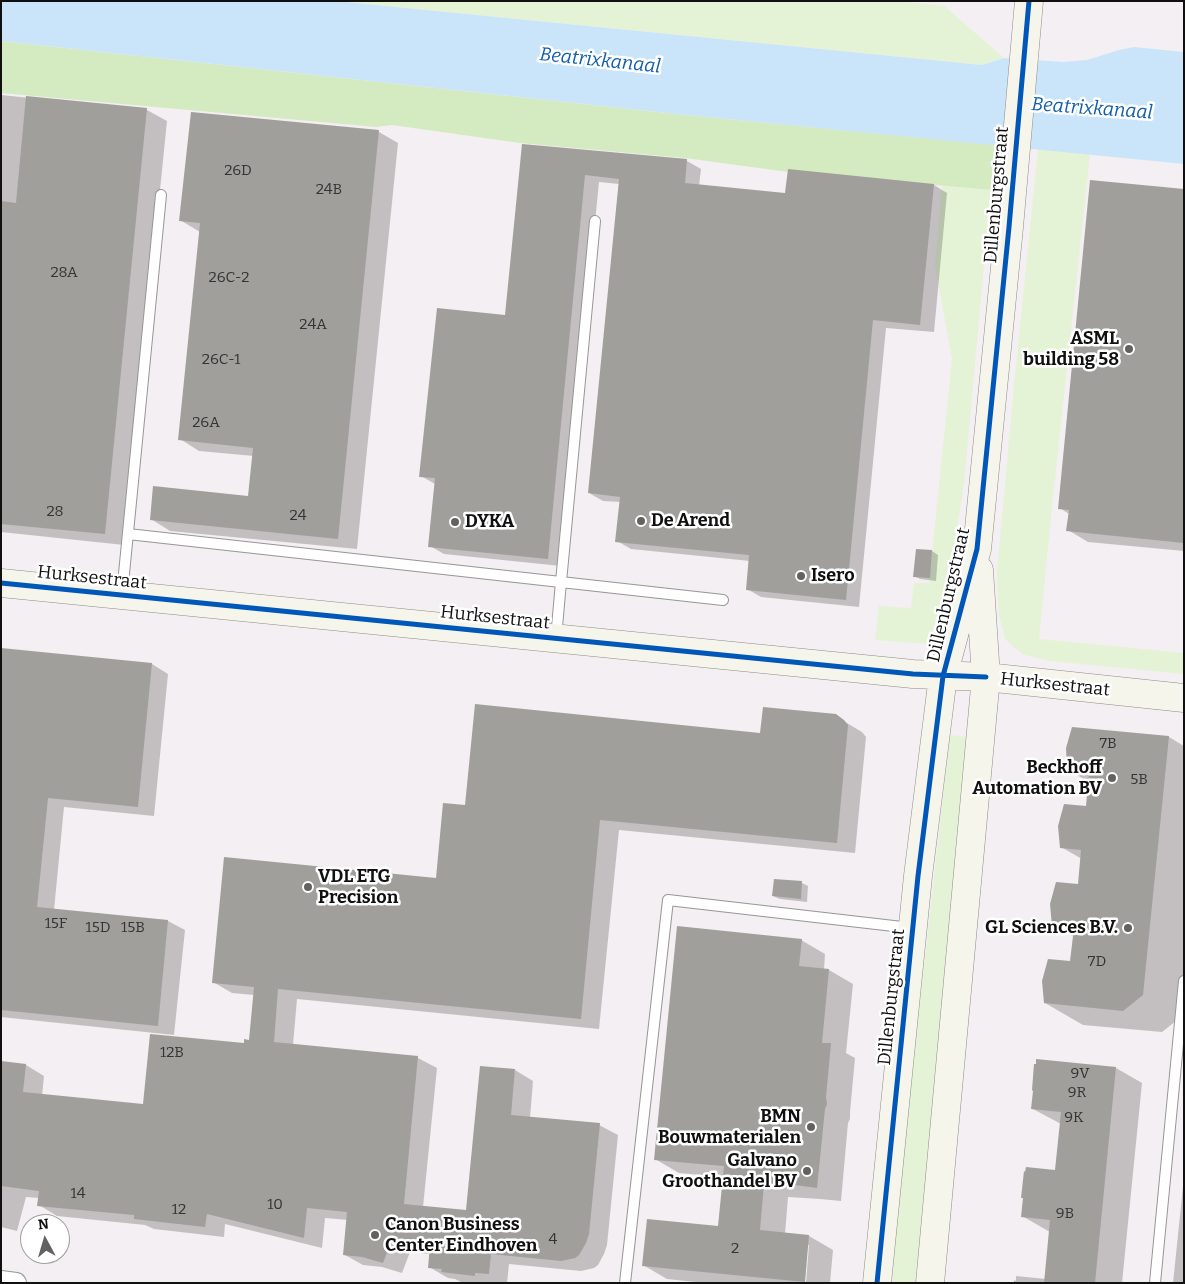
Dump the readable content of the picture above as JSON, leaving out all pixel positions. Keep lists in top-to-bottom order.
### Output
{
  "streets": {
    "street": ["Dillenburgstraat", "Hurksestraat"]
  },
  "crossings": [
    ["Dillenburgstraat", "Hurksestraat"]
  ],
  "water": ["Beatrixkanaal"],
  "places": [
    "ASML building 58",
    "De Arend",
    "DYKA",
    "Isero",
    "Beckhoff Automation BV",
    "VDL ETG Precision",
    "GL Sciences B.V.",
    "BMN Bouwmaterialen",
    "Galvano Groothandel BV",
    "Canon Business Center Eindhoven"
  ],
  "house_numbers": [
    "26D",
    "24B",
    "28A",
    "26C-2",
    "24A",
    "26C-1",
    "26A",
    "28",
    "24",
    "7B",
    "5B",
    "15F",
    "15D",
    "15B",
    "7D",
    "12B",
    "9V",
    "9R",
    "9K",
    "14",
    "10",
    "12",
    "9B",
    "4",
    "2"
  ],
  "north": "top"
}
